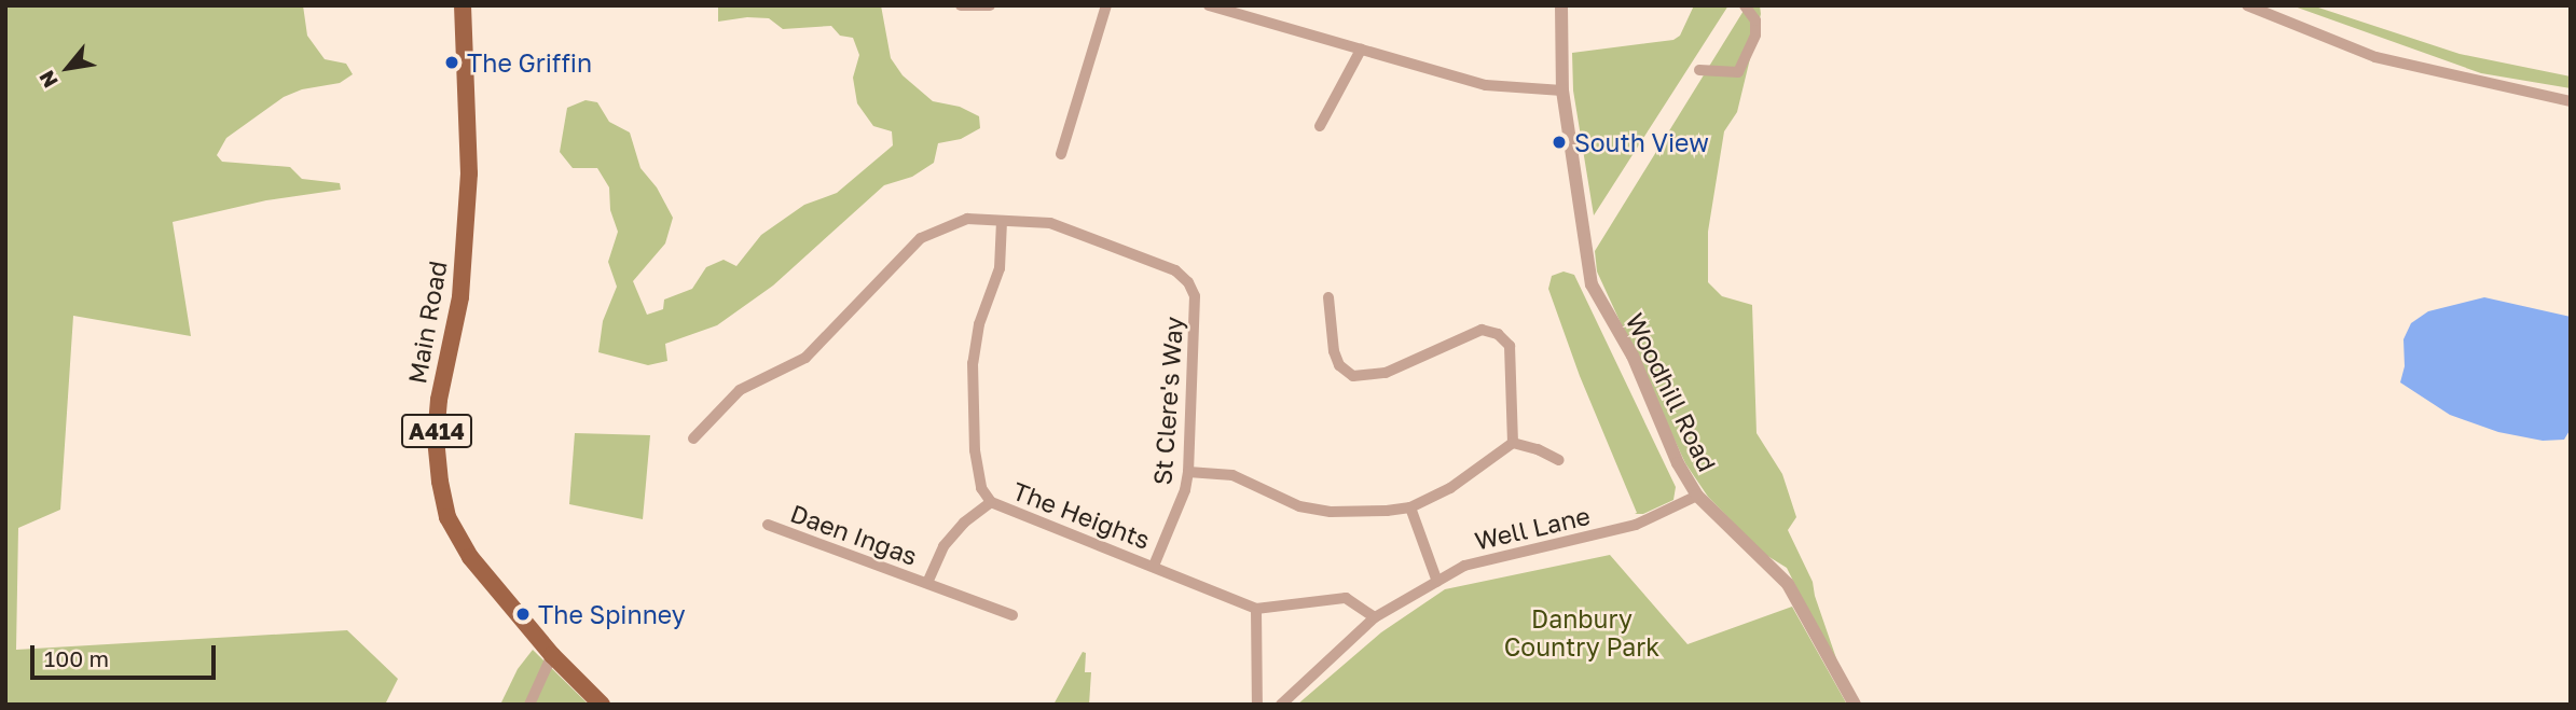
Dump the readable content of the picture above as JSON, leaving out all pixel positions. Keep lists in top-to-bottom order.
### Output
{
  "streets": {
    "main road": ["Main Road", "A414"],
    "street": [
      "Woodhill Road",
      "St Clere's Way",
      "The Heights",
      "Well Lane",
      "Daen Ingas"
    ]
  },
  "crossings": [
    ["Main Road", "A414"],
    ["Woodhill Road", "Well Lane"],
    ["St Clere's Way", "The Heights"],
    ["The Heights", "Well Lane"],
    ["The Heights", "Daen Ingas"]
  ],
  "parks": ["Danbury Country Park"],
  "places": ["The Griffin", "South View", "The Spinney"],
  "scale_bar": "100 m",
  "north": "bottom left"
}
